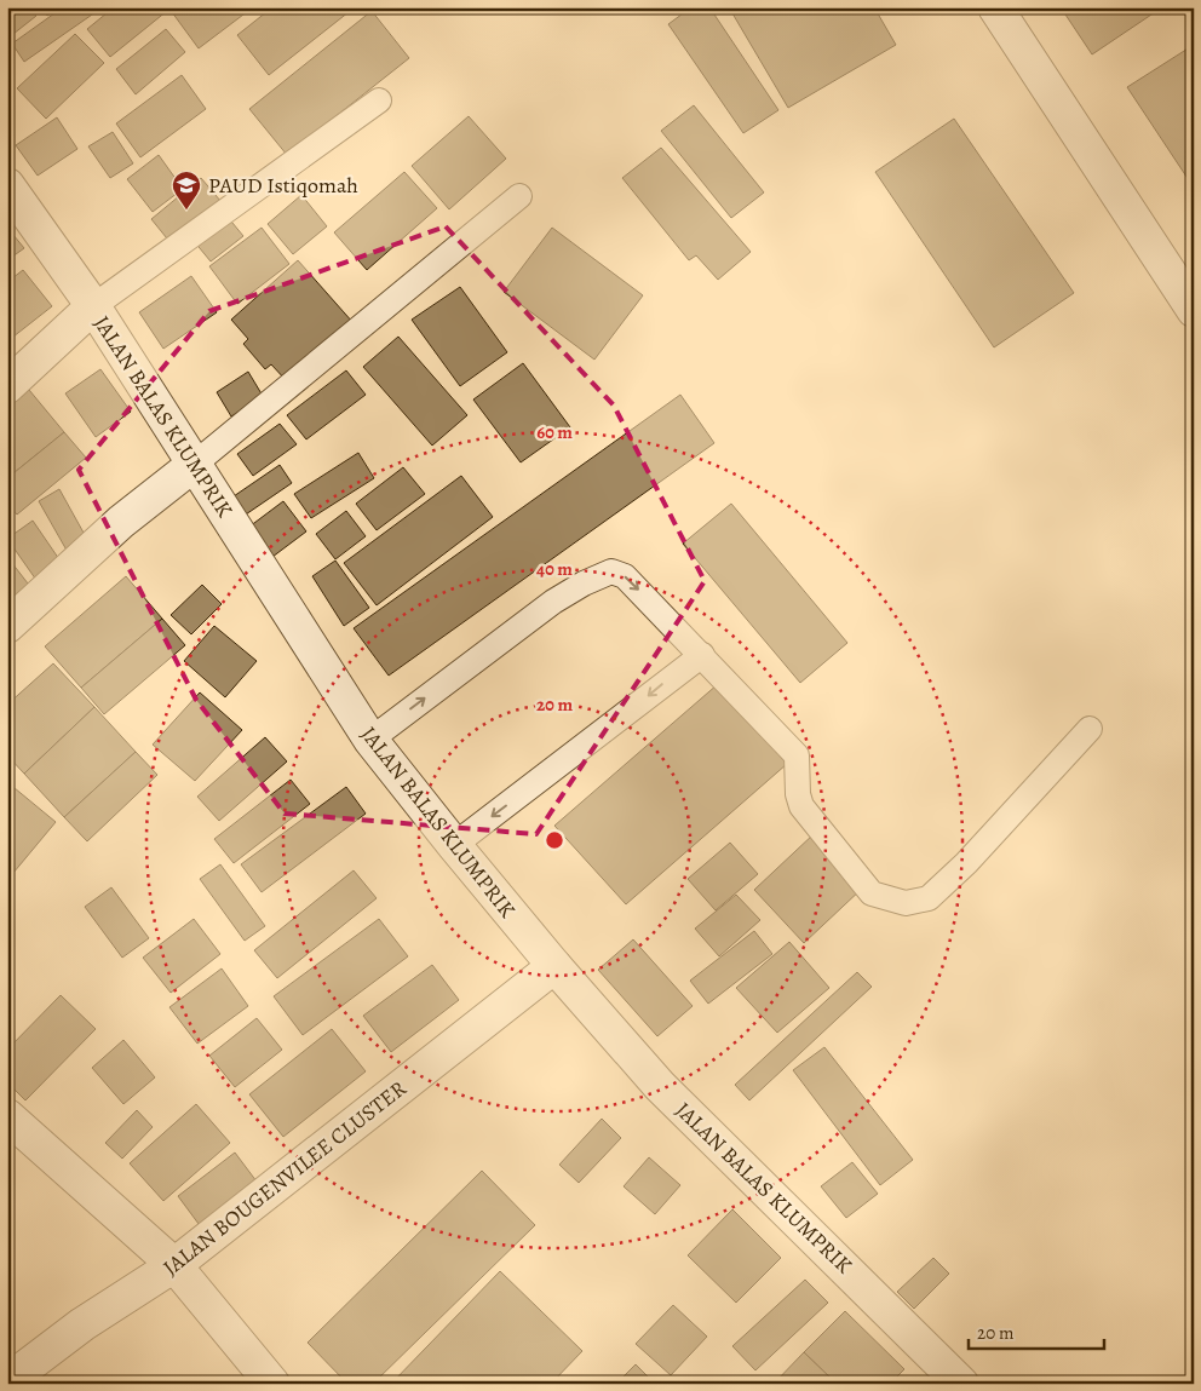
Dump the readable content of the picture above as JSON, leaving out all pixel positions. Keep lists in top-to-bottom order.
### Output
{
  "streets": {
    "street": ["JALAN BALAS KLUMPRIK", "JALAN BOUGENVILEE CLUSTER"]
  },
  "crossings": [
    ["JALAN BALAS KLUMPRIK", "JALAN BOUGENVILEE CLUSTER"]
  ],
  "places": {
    "school or university": ["PAUD Istiqomah"]
  },
  "scale_bar": "20 m",
  "rings": ["60 m", "40 m", "20 m"]
}
